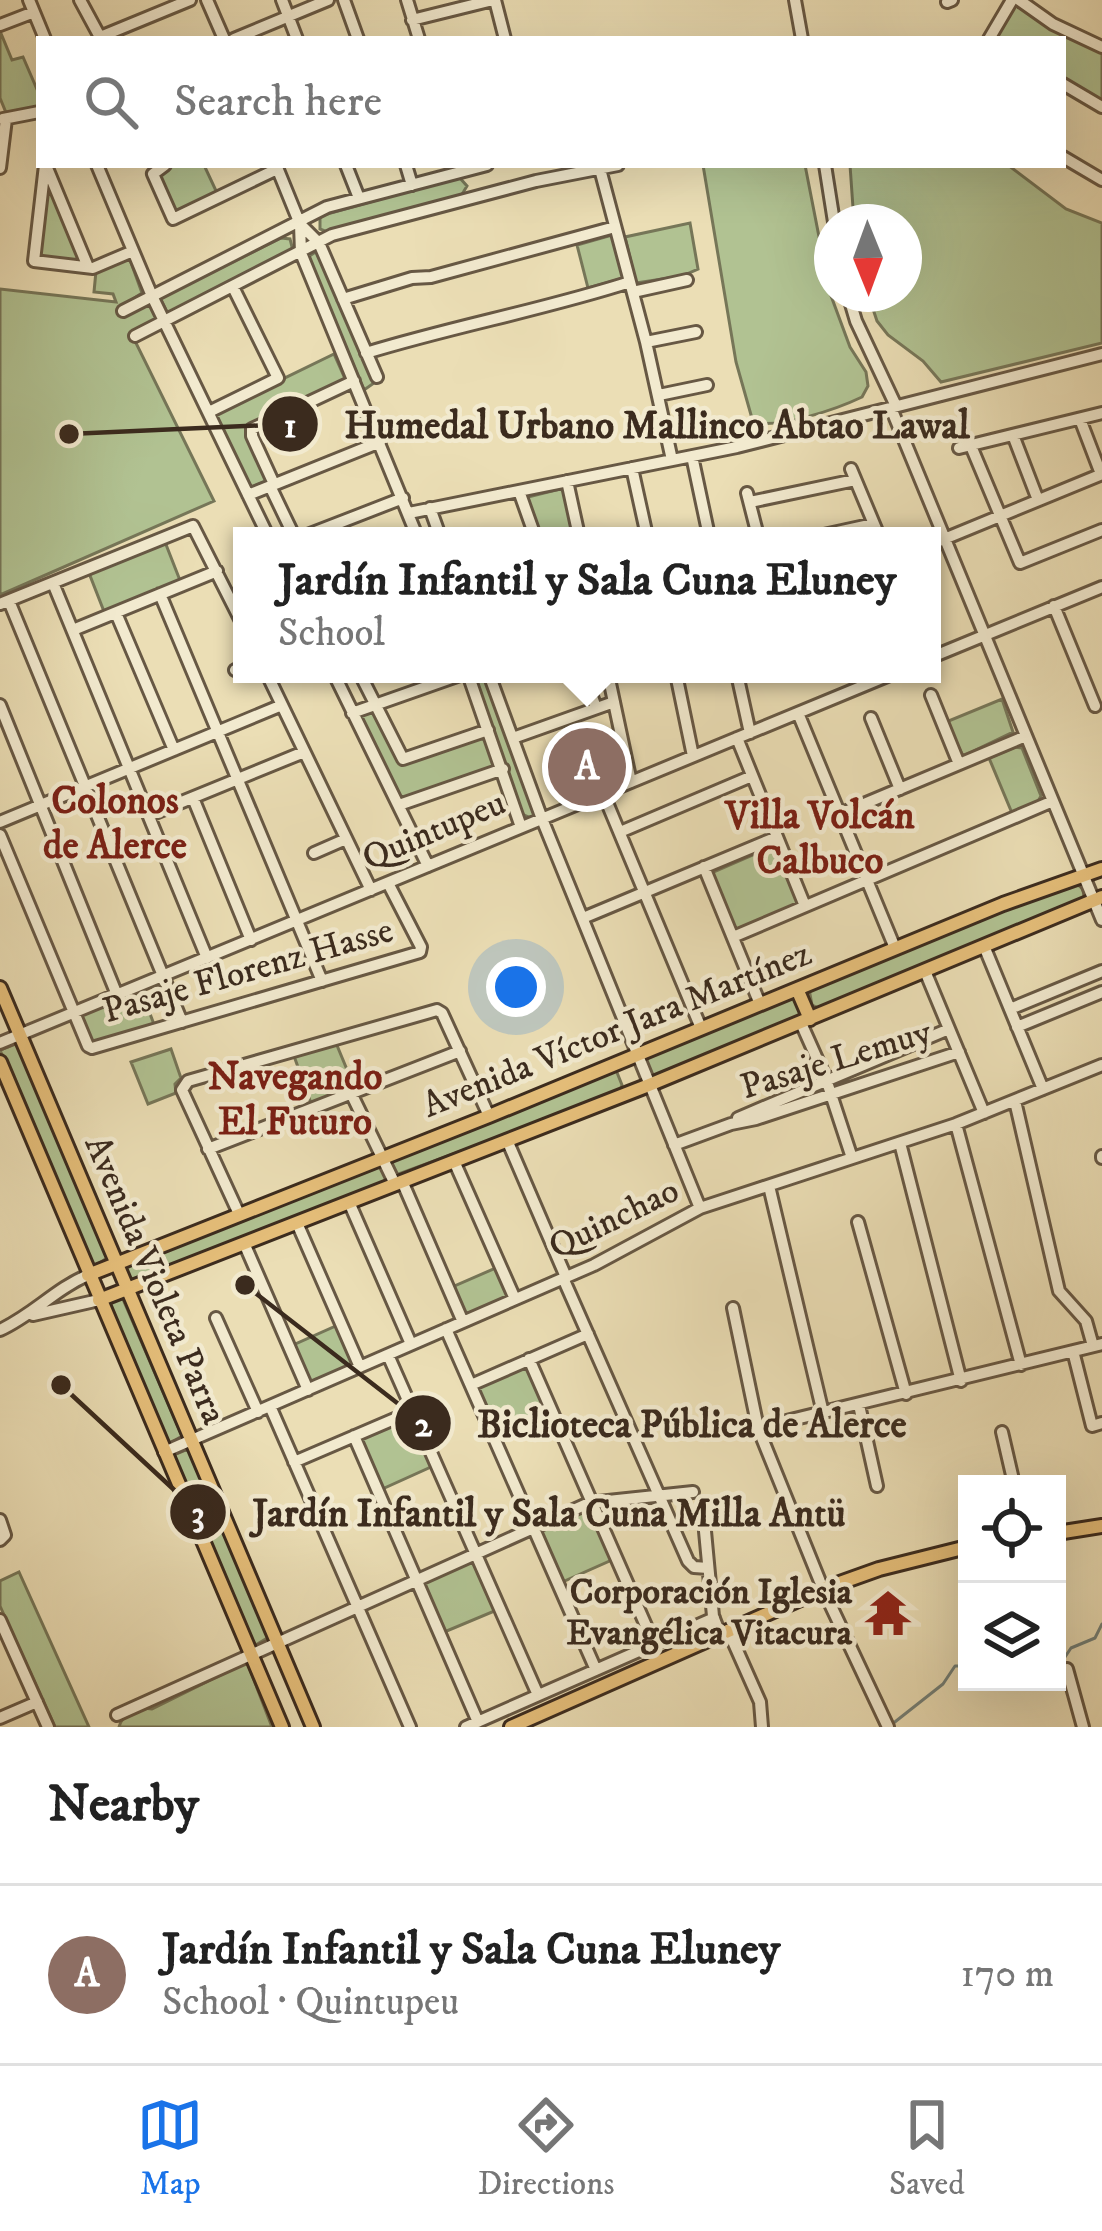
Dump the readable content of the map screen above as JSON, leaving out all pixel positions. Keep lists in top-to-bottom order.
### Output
{
  "streets": {
    "main road": ["Avenida Víctor Jara Martínez", "Avenida Violeta Parra"],
    "street": [
      "Quintupeu",
      "Pasaje Florenz Hasse",
      "Pasaje Lemuy",
      "Quinchao"
    ]
  },
  "crossings": [
    ["Quintupeu", "Pasaje Florenz Hasse"],
    ["Quintupeu", "Avenida Violeta Parra"],
    ["Avenida Víctor Jara Martínez", "Avenida Violeta Parra"],
    ["Quinchao", "Avenida Violeta Parra"]
  ],
  "districts": ["Colonos de Alerce", "Villa Volcán Calbuco", "Navegando El Futuro"],
  "places": {
    "other": ["Humedal Urbano Mallinco Abtao Lawal", "Biclioteca Pública de Alerce", "Jardín Infantil y Sala Cuna Milla Antü"],
    "temple": ["Corporación Iglesia Evangélica Vitacura"]
  },
  "north": "bottom",
  "page": {
    "search": "Search here",
    "popup": ["Jardín Infantil y Sala Cuna Eluney", "School"],
    "pins": "A",
    "heading": "Nearby",
    "list": [
      {
        "mark": "A",
        "name": "Jardín Infantil y Sala Cuna Eluney",
        "note": "School · Quintupeu",
        "value": "170 m"
      }
    ],
    "nav": ["Map", "Directions", "Saved"]
  }
}
